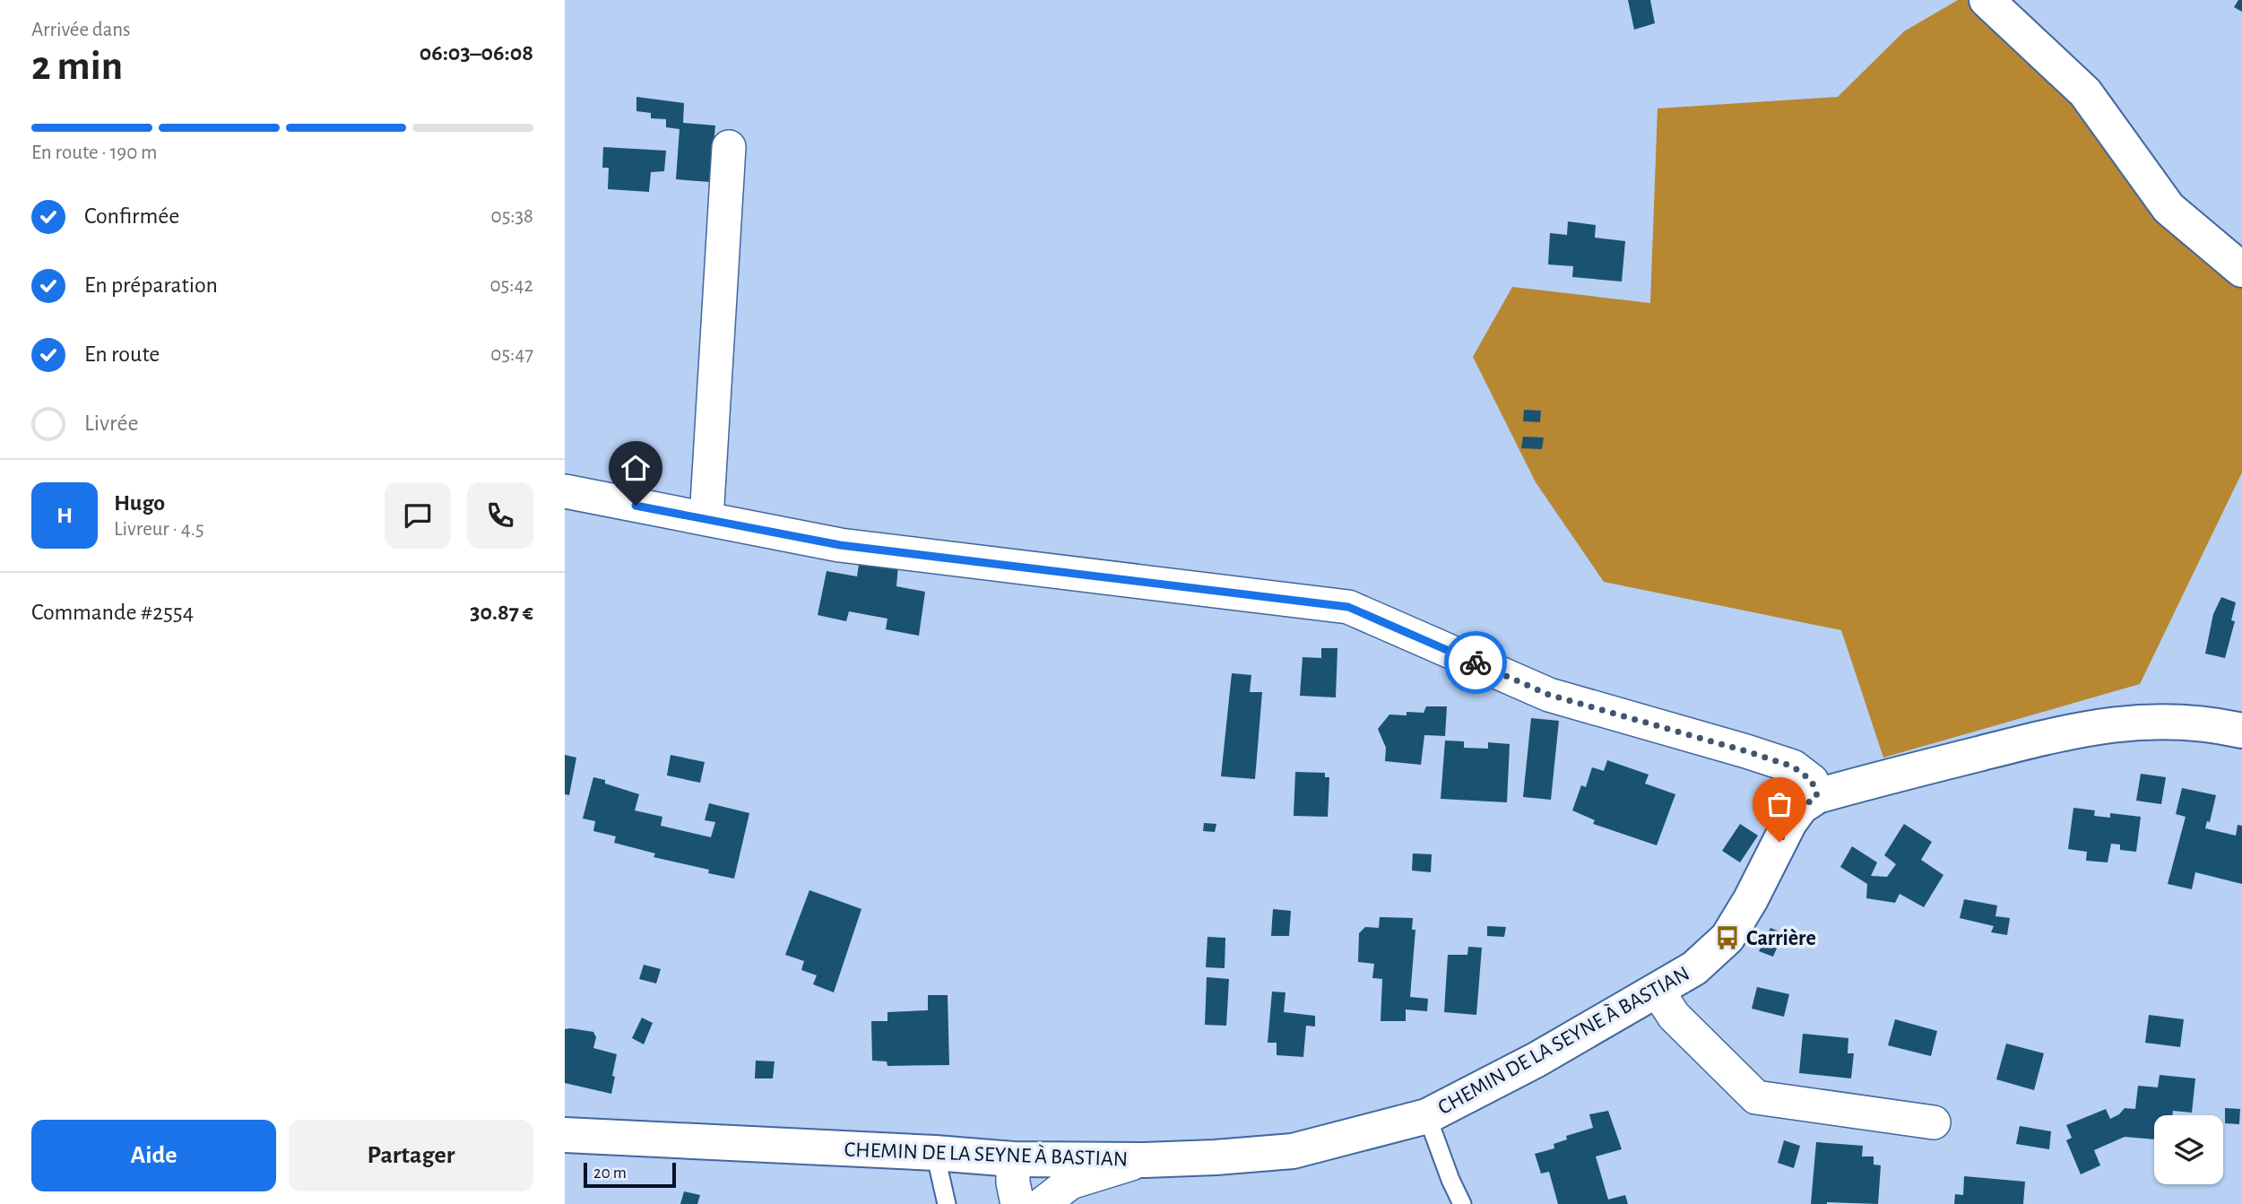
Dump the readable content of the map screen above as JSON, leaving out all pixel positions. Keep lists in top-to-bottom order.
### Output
{
  "streets": {
    "street": ["CHEMIN DE LA SEYNE À BASTIAN"]
  },
  "places": {
    "bus stop": ["Carrière"]
  },
  "scale_bar": "20 m",
  "page": {
    "heading": ["2 min", "Arrivée dans", "06:03–06:08"],
    "panel": [
      "Hugo",
      "Livreur · 4.5",
      "Commande #2554",
      "30.87 €"
    ],
    "bar": "En route · 190 m",
    "list": [
      ["Confirmée", "05:38"],
      ["En préparation", "05:42"],
      ["En route", "05:47"],
      "Livrée"
    ],
    "round": "H",
    "buttons": ["Aide", "Partager"],
    "scale": "20 m"
  }
}
